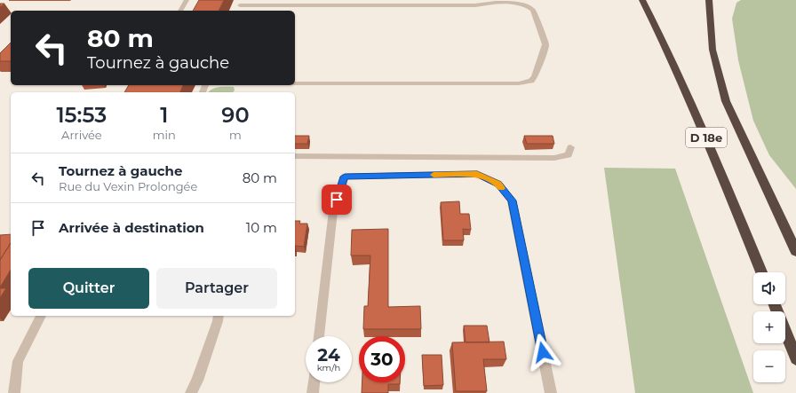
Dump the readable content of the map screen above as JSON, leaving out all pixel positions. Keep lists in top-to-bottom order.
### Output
{
  "streets": {
    "highway": ["D 18e"]
  },
  "page": {
    "turn": ["80 m", "Tournez à gauche"],
    "eta": [
      "15:53",
      "Arrivée",
      "1",
      "min",
      "90",
      "m"
    ],
    "list": [
      {
        "name": "Tournez à gauche",
        "note": "Rue du Vexin Prolongée",
        "value": "80 m"
      },
      {
        "name": "Arrivée à destination",
        "value": "10 m"
      }
    ],
    "buttons": ["Quitter", "Partager"],
    "map_buttons": ["+", "−"],
    "speed": "24 km/h",
    "limit": "30"
  }
}
